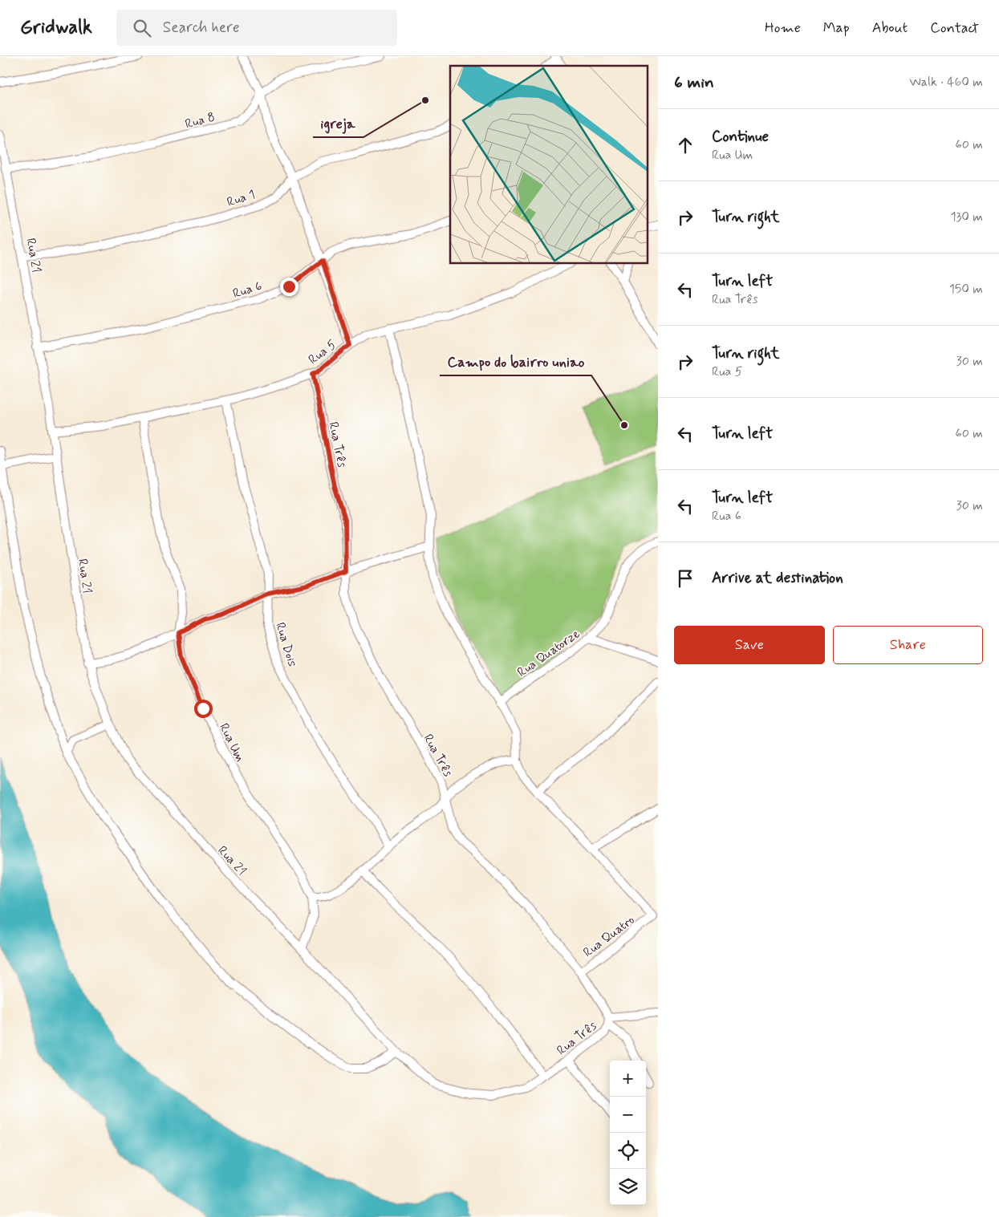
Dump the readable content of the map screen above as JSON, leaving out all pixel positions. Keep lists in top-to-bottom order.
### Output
{
  "streets": {
    "street": [
      "Rua 8",
      "Rua 1",
      "Rua 21",
      "Rua 6",
      "Rua 5",
      "Rua Três",
      "Rua Dois",
      "Rua Quatorze",
      "Rua Um",
      "Rua Quatro"
    ]
  },
  "crossings": [
    ["Rua 8", "Rua 21"],
    ["Rua 1", "Rua 21"],
    ["Rua 21", "Rua 6"],
    ["Rua 21", "Rua 5"],
    ["Rua 21", "Rua Três"],
    ["Rua 5", "Rua Três"],
    ["Rua 5", "Rua Dois"],
    ["Rua 5", "Rua Um"],
    ["Rua Três", "Rua Quatro"]
  ],
  "places": ["igreja", "Campo do bairro uniao"],
  "page": {
    "header": "Gridwalk",
    "search": "Search here",
    "nav": [
      "Home",
      "Map",
      "About",
      "Contact"
    ],
    "heading": ["6 min", "Walk · 460 m"],
    "list": [
      ["Continue", "Rua Um", "60 m"],
      ["Turn right", "130 m"],
      ["Turn left", "Rua Três", "150 m"],
      ["Turn right", "Rua 5", "30 m"],
      ["Turn left", "60 m"],
      ["Turn left", "Rua 6", "30 m"],
      "Arrive at destination"
    ],
    "buttons": ["Save", "Share"],
    "map_buttons": ["+", "−"]
  }
}
